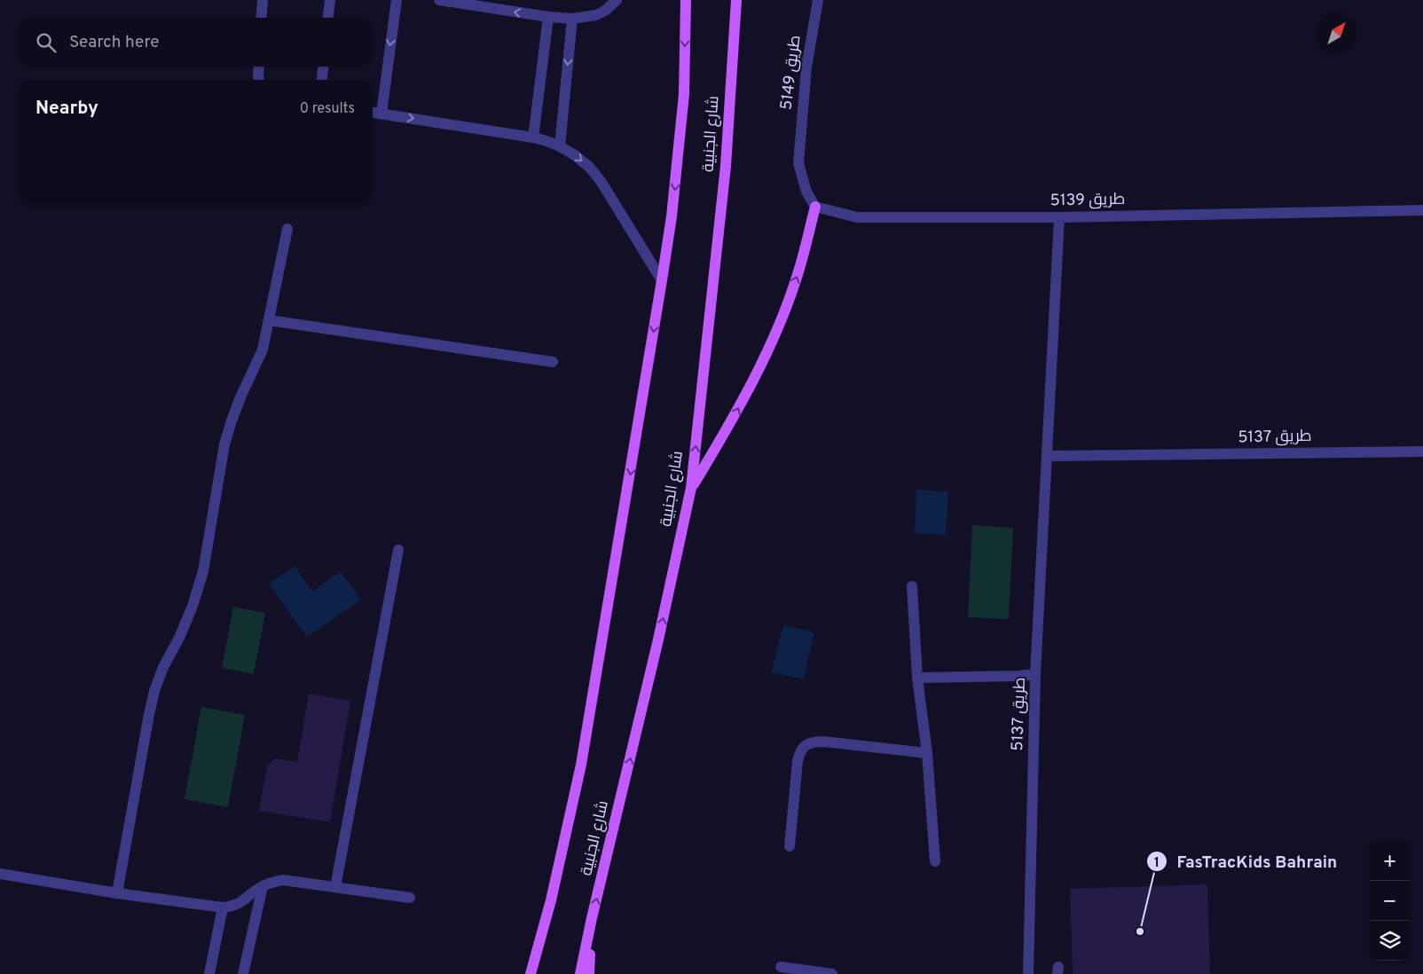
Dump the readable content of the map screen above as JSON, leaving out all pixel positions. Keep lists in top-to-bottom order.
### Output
{
  "streets": {
    "main road": ["شارع الجنبية"],
    "street": ["طريق 5149", "طريق 5139", "طريق 5137"]
  },
  "crossings": [
    ["طريق 5149", "طريق 5139"],
    ["طريق 5139", "طريق 5137"]
  ],
  "places": ["FasTracKids Bahrain"],
  "north": "top right",
  "page": {
    "search": "Search here",
    "heading": ["Nearby", "0 results"],
    "map_buttons": ["+", "−"]
  }
}
